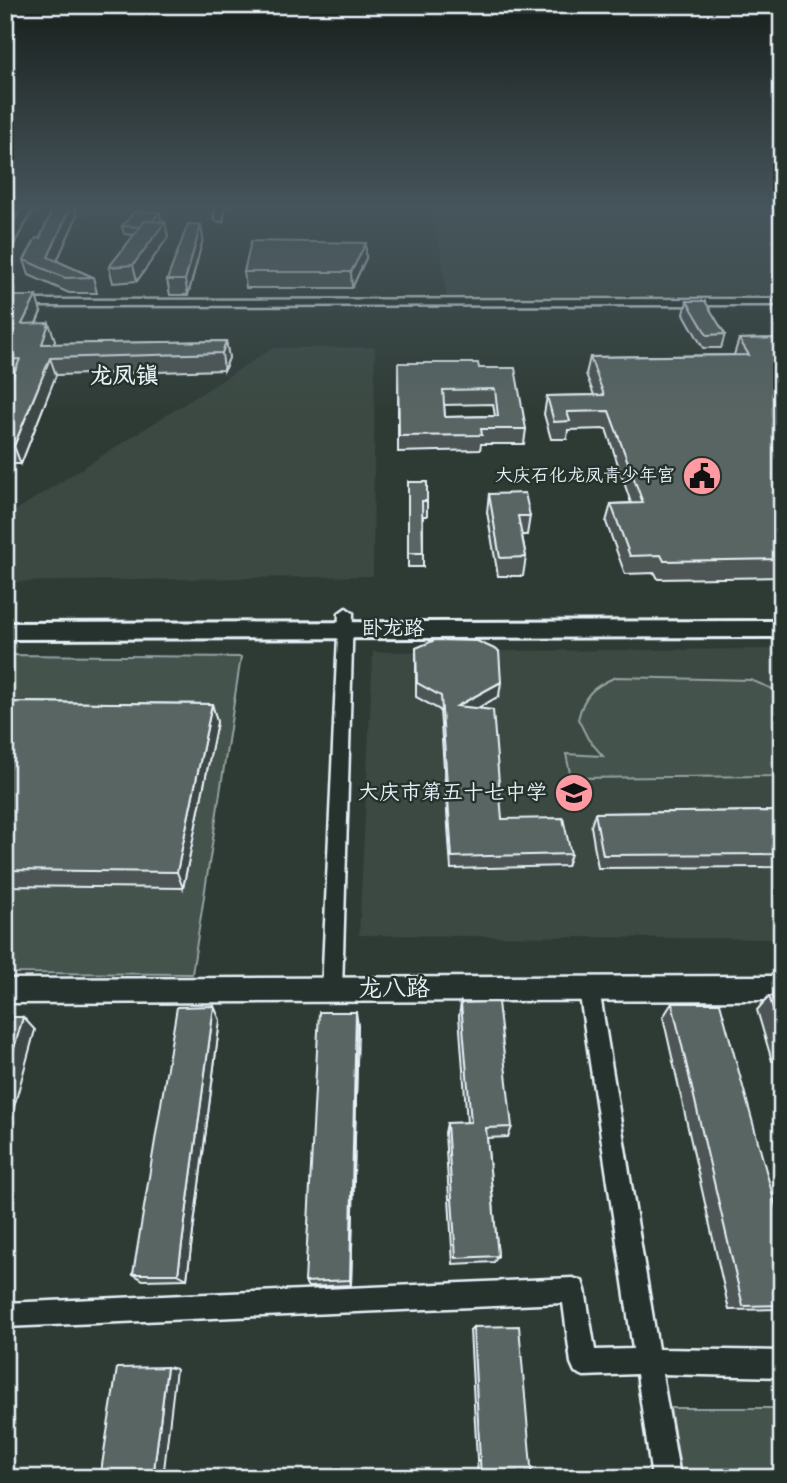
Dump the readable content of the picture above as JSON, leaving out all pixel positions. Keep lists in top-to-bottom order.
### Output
{
  "streets": {
    "main road": ["卧龙路"],
    "street": ["龙八路"]
  },
  "districts": ["龙凤镇"],
  "places": {
    "public building": ["大庆石化龙凤青少年宫"],
    "school or university": ["大庆市第五十七中学"]
  }
}
